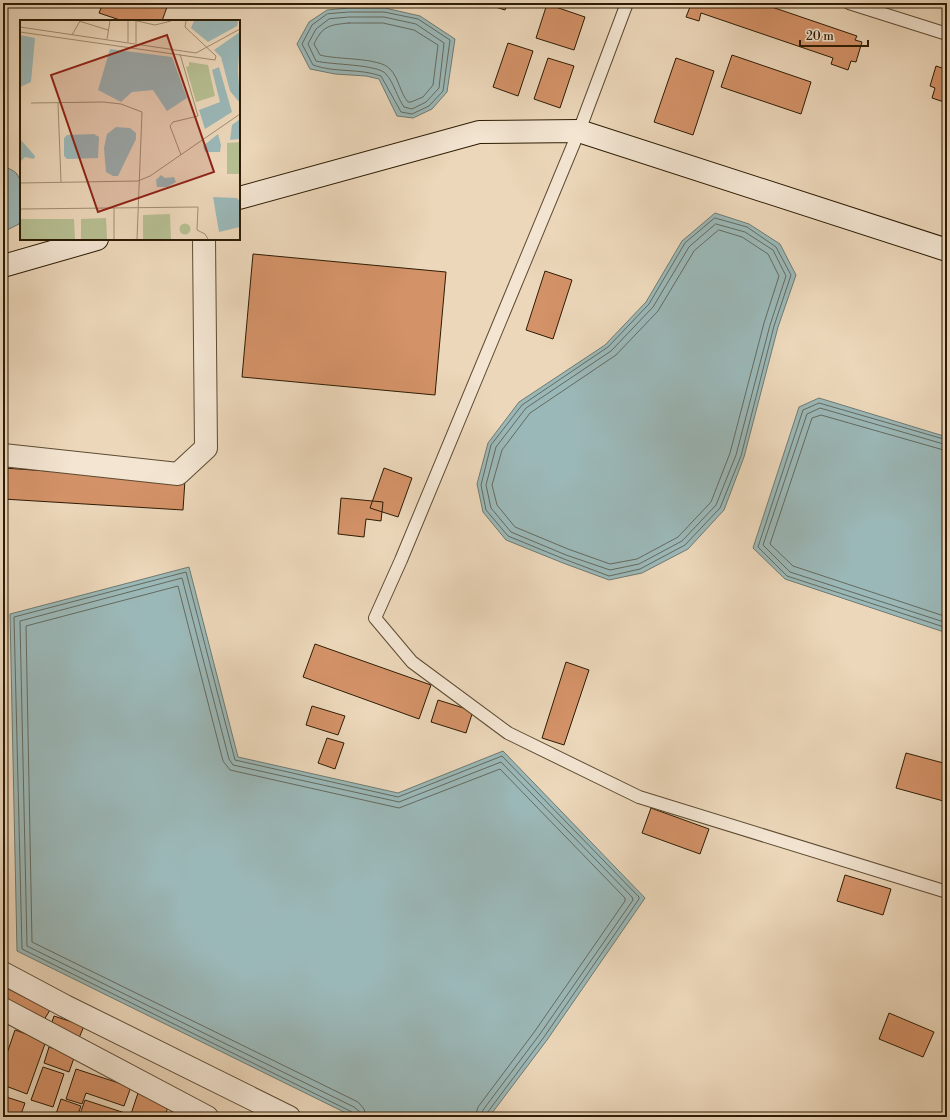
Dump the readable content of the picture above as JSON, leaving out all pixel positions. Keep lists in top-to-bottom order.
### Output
{
  "scale_bar": "20 m"
}
